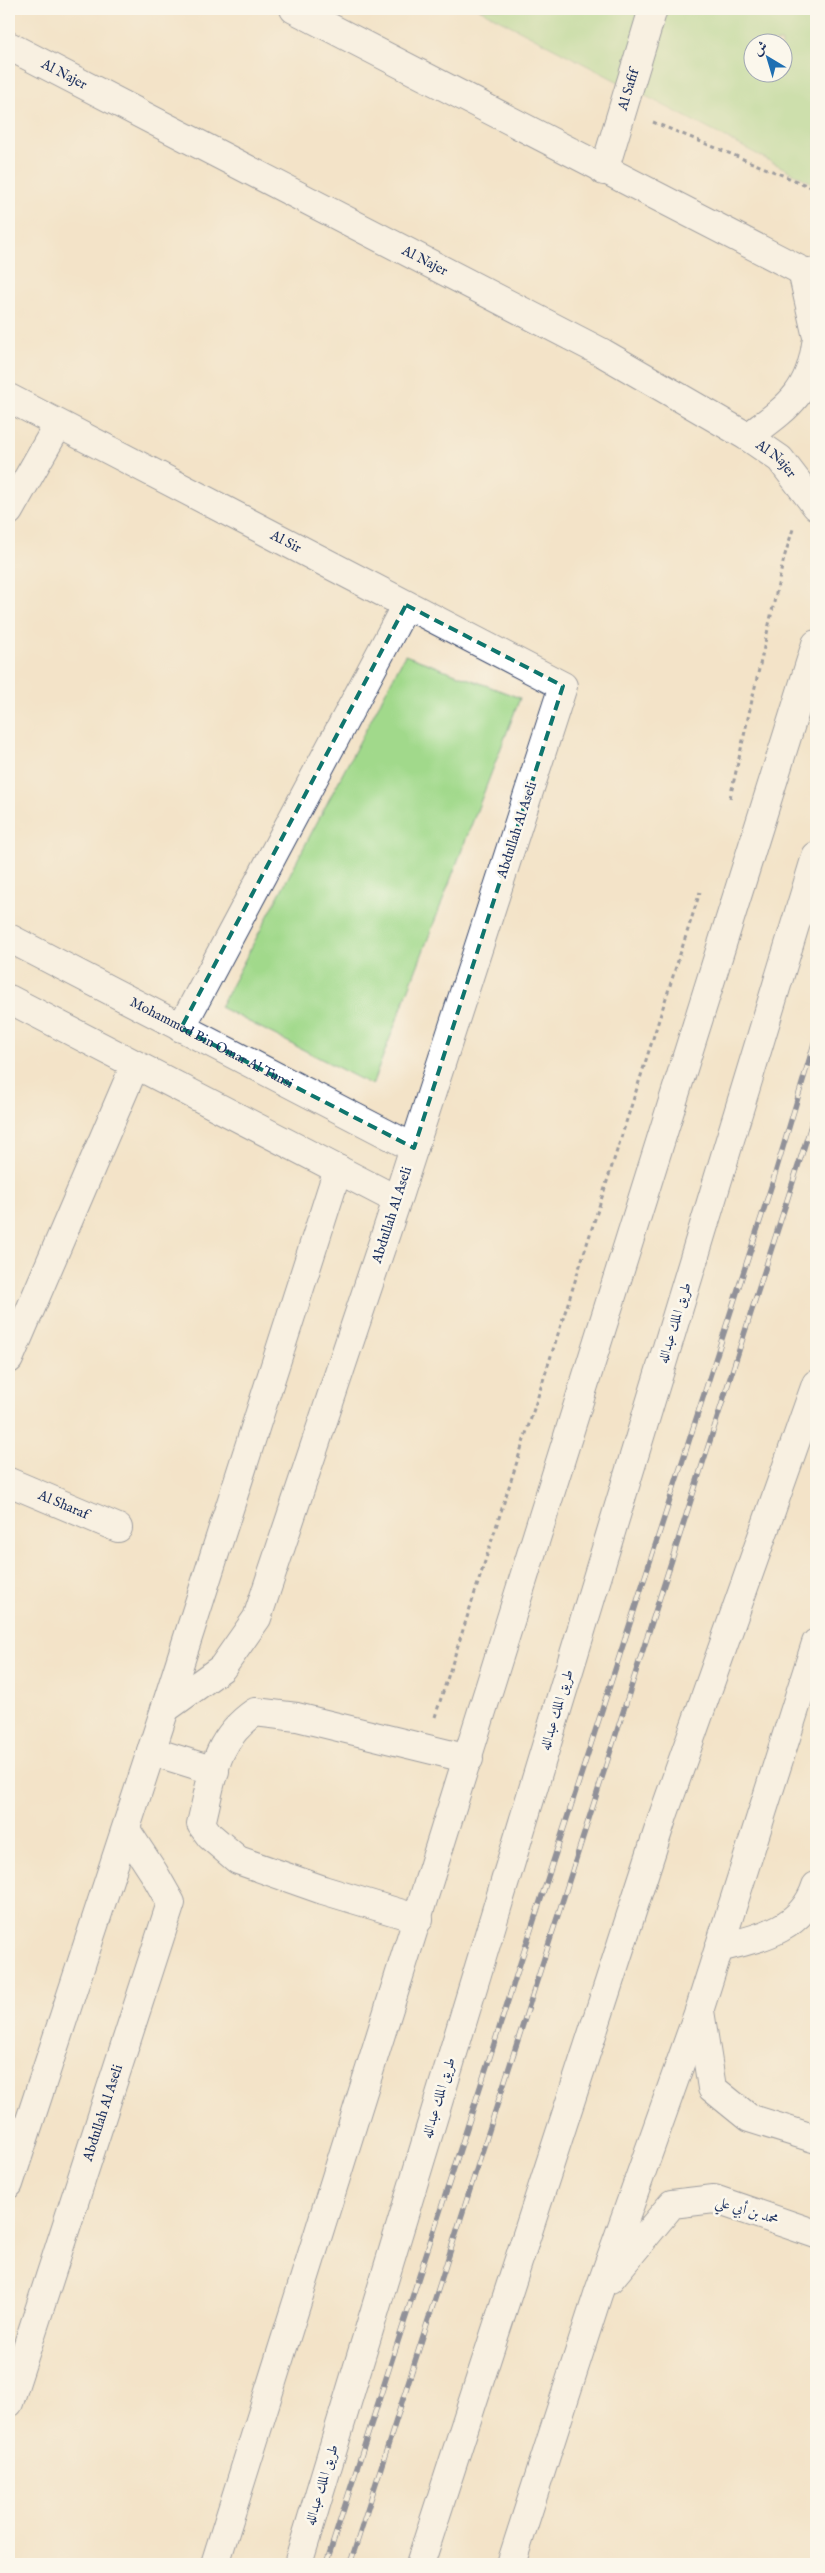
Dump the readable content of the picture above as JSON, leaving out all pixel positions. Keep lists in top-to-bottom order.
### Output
{
  "streets": {
    "main road": [
      "Al Najer",
      "Al Safif",
      "Al Sir",
      "Abdullah Al Aseli",
      "Mohammed Bin Omar Al Tunsi",
      "طريق الملك عبدالله",
      "Al Sharaf",
      "محمد بن أبي علي"
    ]
  },
  "crossings": [
    ["Al Sir", "Abdullah Al Aseli"],
    ["Abdullah Al Aseli", "Mohammed Bin Omar Al Tunsi"]
  ],
  "north": "top left"
}
